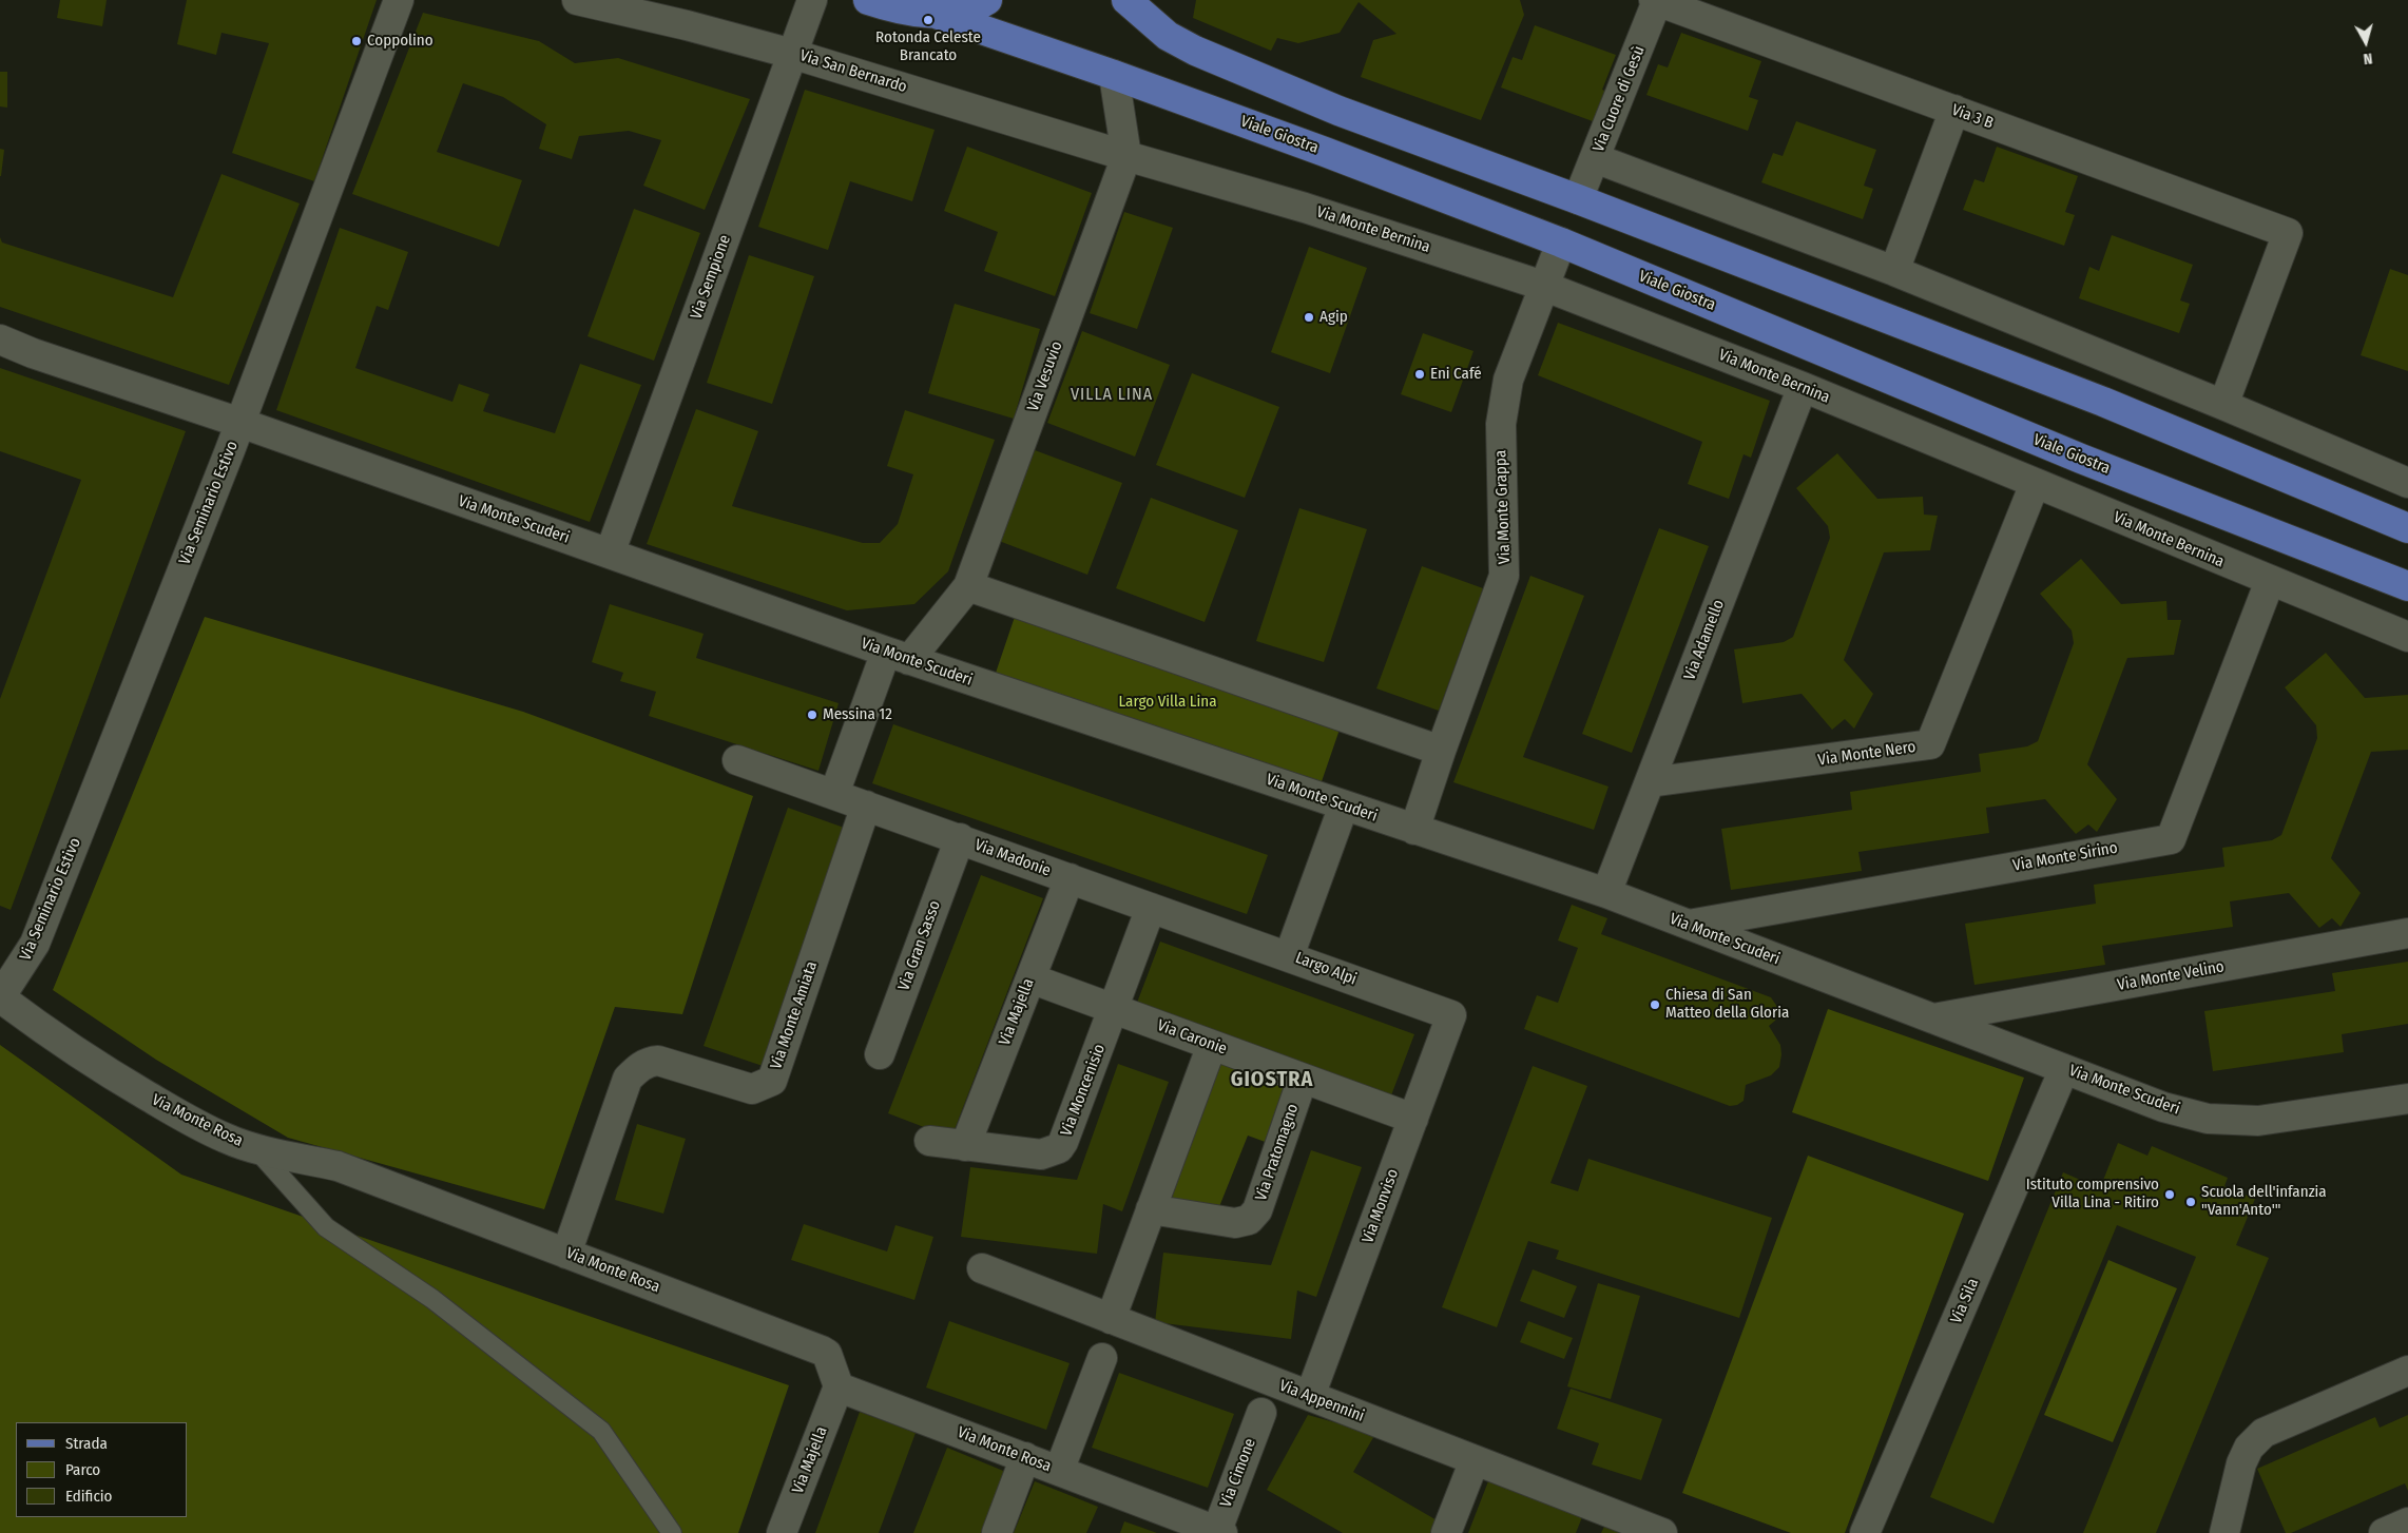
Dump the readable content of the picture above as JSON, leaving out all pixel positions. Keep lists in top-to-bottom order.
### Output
{
  "streets": {
    "main road": ["Viale Giostra"],
    "street": [
      "Via San Bernardo",
      "Via Cuore di Gesù",
      "Via 3 B",
      "Via Monte Bernina",
      "Via Sempione",
      "Via Vesuvio",
      "Via Seminario Estivo",
      "Via Monte Grappa",
      "Via Monte Scuderi",
      "Via Adamello",
      "Via Monte Nero",
      "Via Monte Sirino",
      "Via Madonie",
      "Via Gran Sasso",
      "Largo Alpi",
      "Via Monte Velino",
      "Via Majella",
      "Via Monte Amiata",
      "Via Caronie",
      "Via Moncenisio",
      "Via Monte Rosa",
      "Via Pratomagno",
      "Via Monviso",
      "Via Sila",
      "Via Appennini",
      "Via Cimone"
    ]
  },
  "crossings": [
    ["Via San Bernardo", "Via Monte Bernina"],
    ["Via San Bernardo", "Via Sempione"],
    ["Via San Bernardo", "Via Vesuvio"],
    ["Via Cuore di Gesù", "Via 3 B"],
    ["Viale Giostra", "Via Vesuvio"],
    ["Viale Giostra", "Via Monte Grappa"],
    ["Via Monte Bernina", "Via Vesuvio"],
    ["Via Monte Bernina", "Via Monte Grappa"],
    ["Via Monte Bernina", "Via Adamello"],
    ["Via Monte Bernina", "Via Monte Nero"],
    ["Via Monte Bernina", "Via Monte Sirino"],
    ["Via Sempione", "Via Monte Scuderi"],
    ["Via Vesuvio", "Via Monte Scuderi"],
    ["Via Vesuvio", "Via Madonie"],
    ["Via Seminario Estivo", "Via Monte Scuderi"],
    ["Via Seminario Estivo", "Via Monte Rosa"],
    ["Via Monte Grappa", "Via Monte Scuderi"],
    ["Via Monte Scuderi", "Via Adamello"],
    ["Via Monte Scuderi", "Via Monte Sirino"],
    ["Via Monte Scuderi", "Largo Alpi"],
    ["Via Monte Scuderi", "Via Monte Velino"],
    ["Via Monte Scuderi", "Via Sila"],
    ["Via Adamello", "Via Monte Nero"],
    ["Via Madonie", "Via Gran Sasso"],
    ["Via Madonie", "Largo Alpi"],
    ["Via Madonie", "Via Majella"],
    ["Via Madonie", "Via Monte Amiata"],
    ["Via Madonie", "Via Moncenisio"],
    ["Largo Alpi", "Via Monviso"],
    ["Via Majella", "Via Caronie"],
    ["Via Majella", "Via Moncenisio"],
    ["Via Majella", "Via Monte Rosa"],
    ["Via Monte Amiata", "Via Monte Rosa"],
    ["Via Caronie", "Via Moncenisio"],
    ["Via Caronie", "Via Pratomagno"],
    ["Via Caronie", "Via Monviso"],
    ["Via Monte Rosa", "Via Cimone"],
    ["Via Monviso", "Via Appennini"]
  ],
  "districts": ["VILLA LINA", "GIOSTRA"],
  "parks": ["Largo Villa Lina"],
  "places": [
    "Rotonda Celeste Brancato",
    "Coppolino",
    "Agip",
    "Eni Café",
    "Messina 12",
    "Chiesa di San Matteo della Gloria",
    "Istituto comprensivo Villa Lina - Ritiro",
    "Scuola dell'infanzia \"Vann'Anto'\""
  ],
  "legend": ["Strada", "Parco", "Edificio"],
  "north": "bottom"
}
